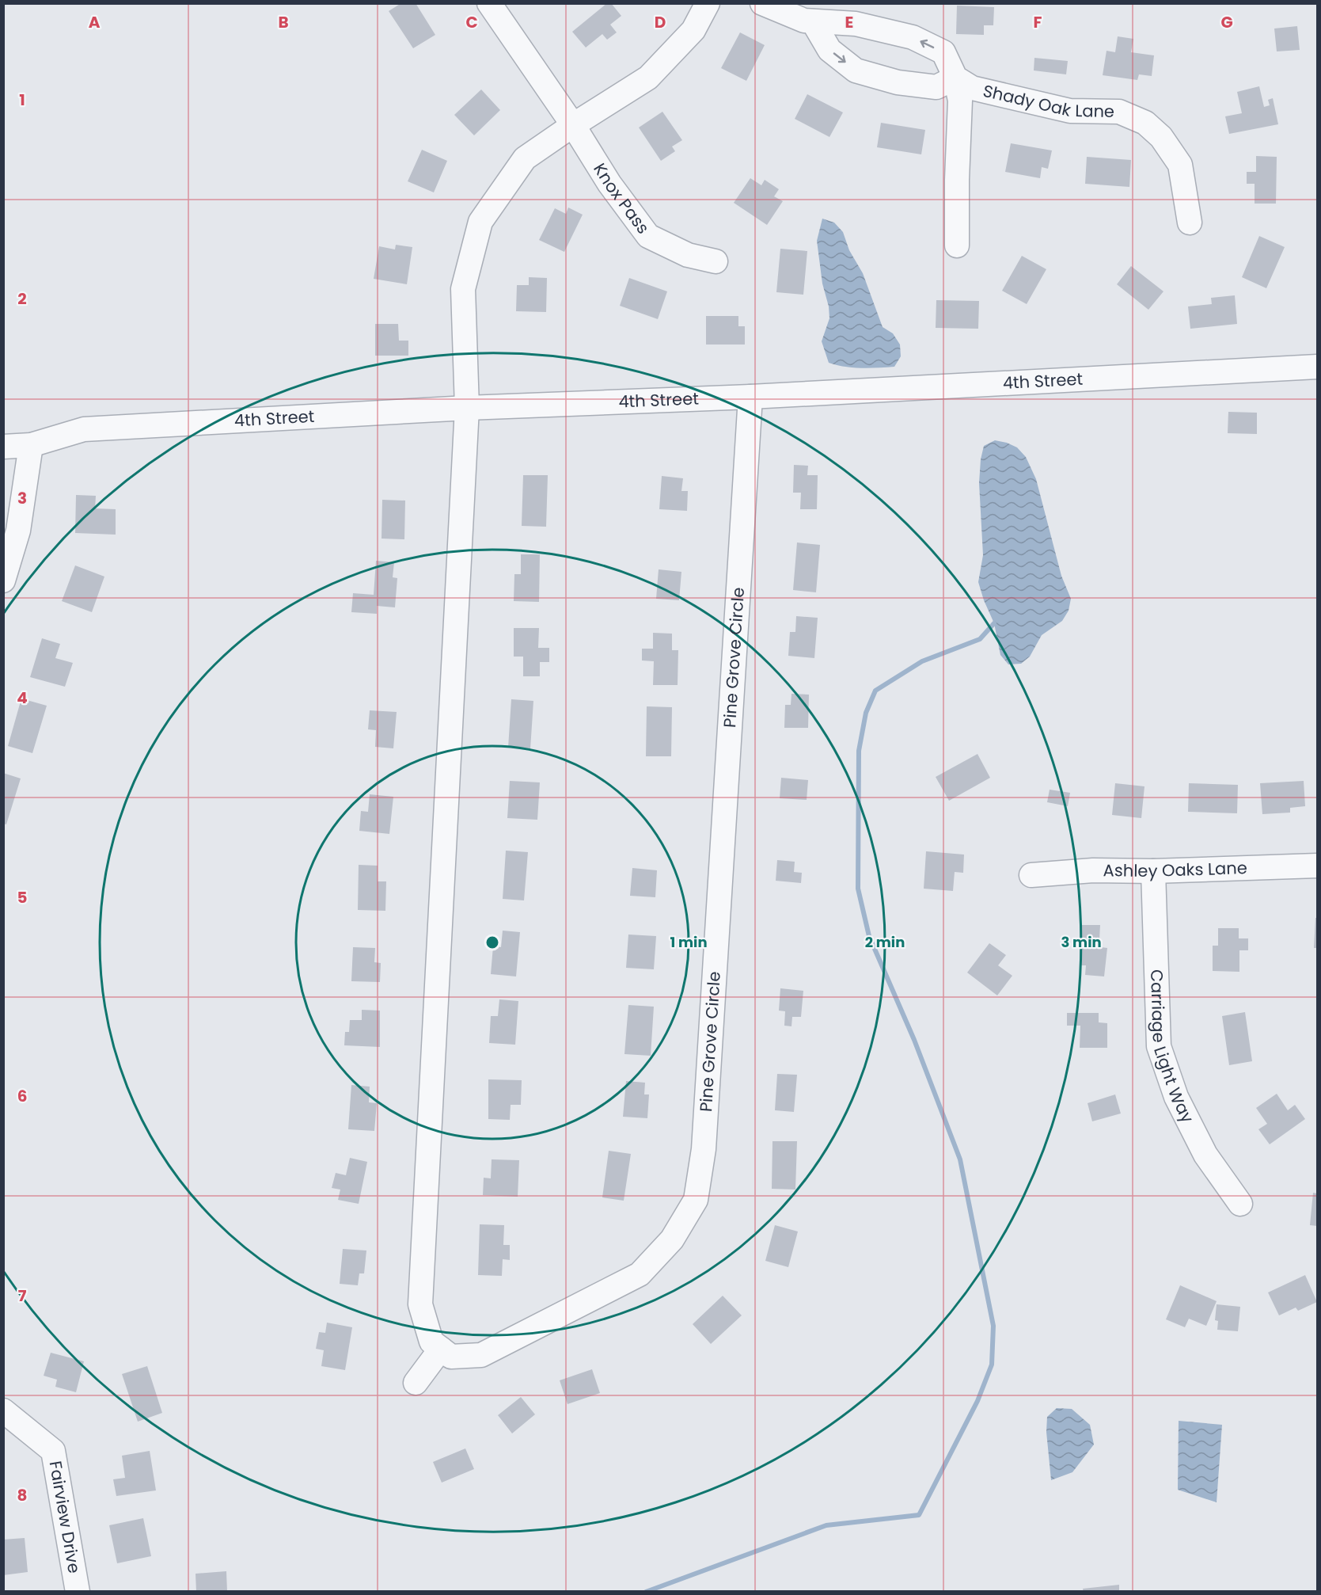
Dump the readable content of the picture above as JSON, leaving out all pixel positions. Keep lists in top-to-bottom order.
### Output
{
  "streets": {
    "street": [
      "Shady Oak Lane",
      "Knox Pass",
      "4th Street",
      "Pine Grove Circle",
      "Ashley Oaks Lane",
      "Carriage Light Way",
      "Fairview Drive"
    ]
  },
  "crossings": [
    ["4th Street", "Pine Grove Circle"],
    ["Ashley Oaks Lane", "Carriage Light Way"]
  ],
  "grid": {
    "columns": [
      "A",
      "B",
      "C",
      "D",
      "E",
      "F",
      "G"
    ],
    "rows": [
      "1",
      "2",
      "3",
      "4",
      "5",
      "6",
      "7",
      "8"
    ]
  },
  "rings": ["1 min", "2 min", "3 min"]
}
